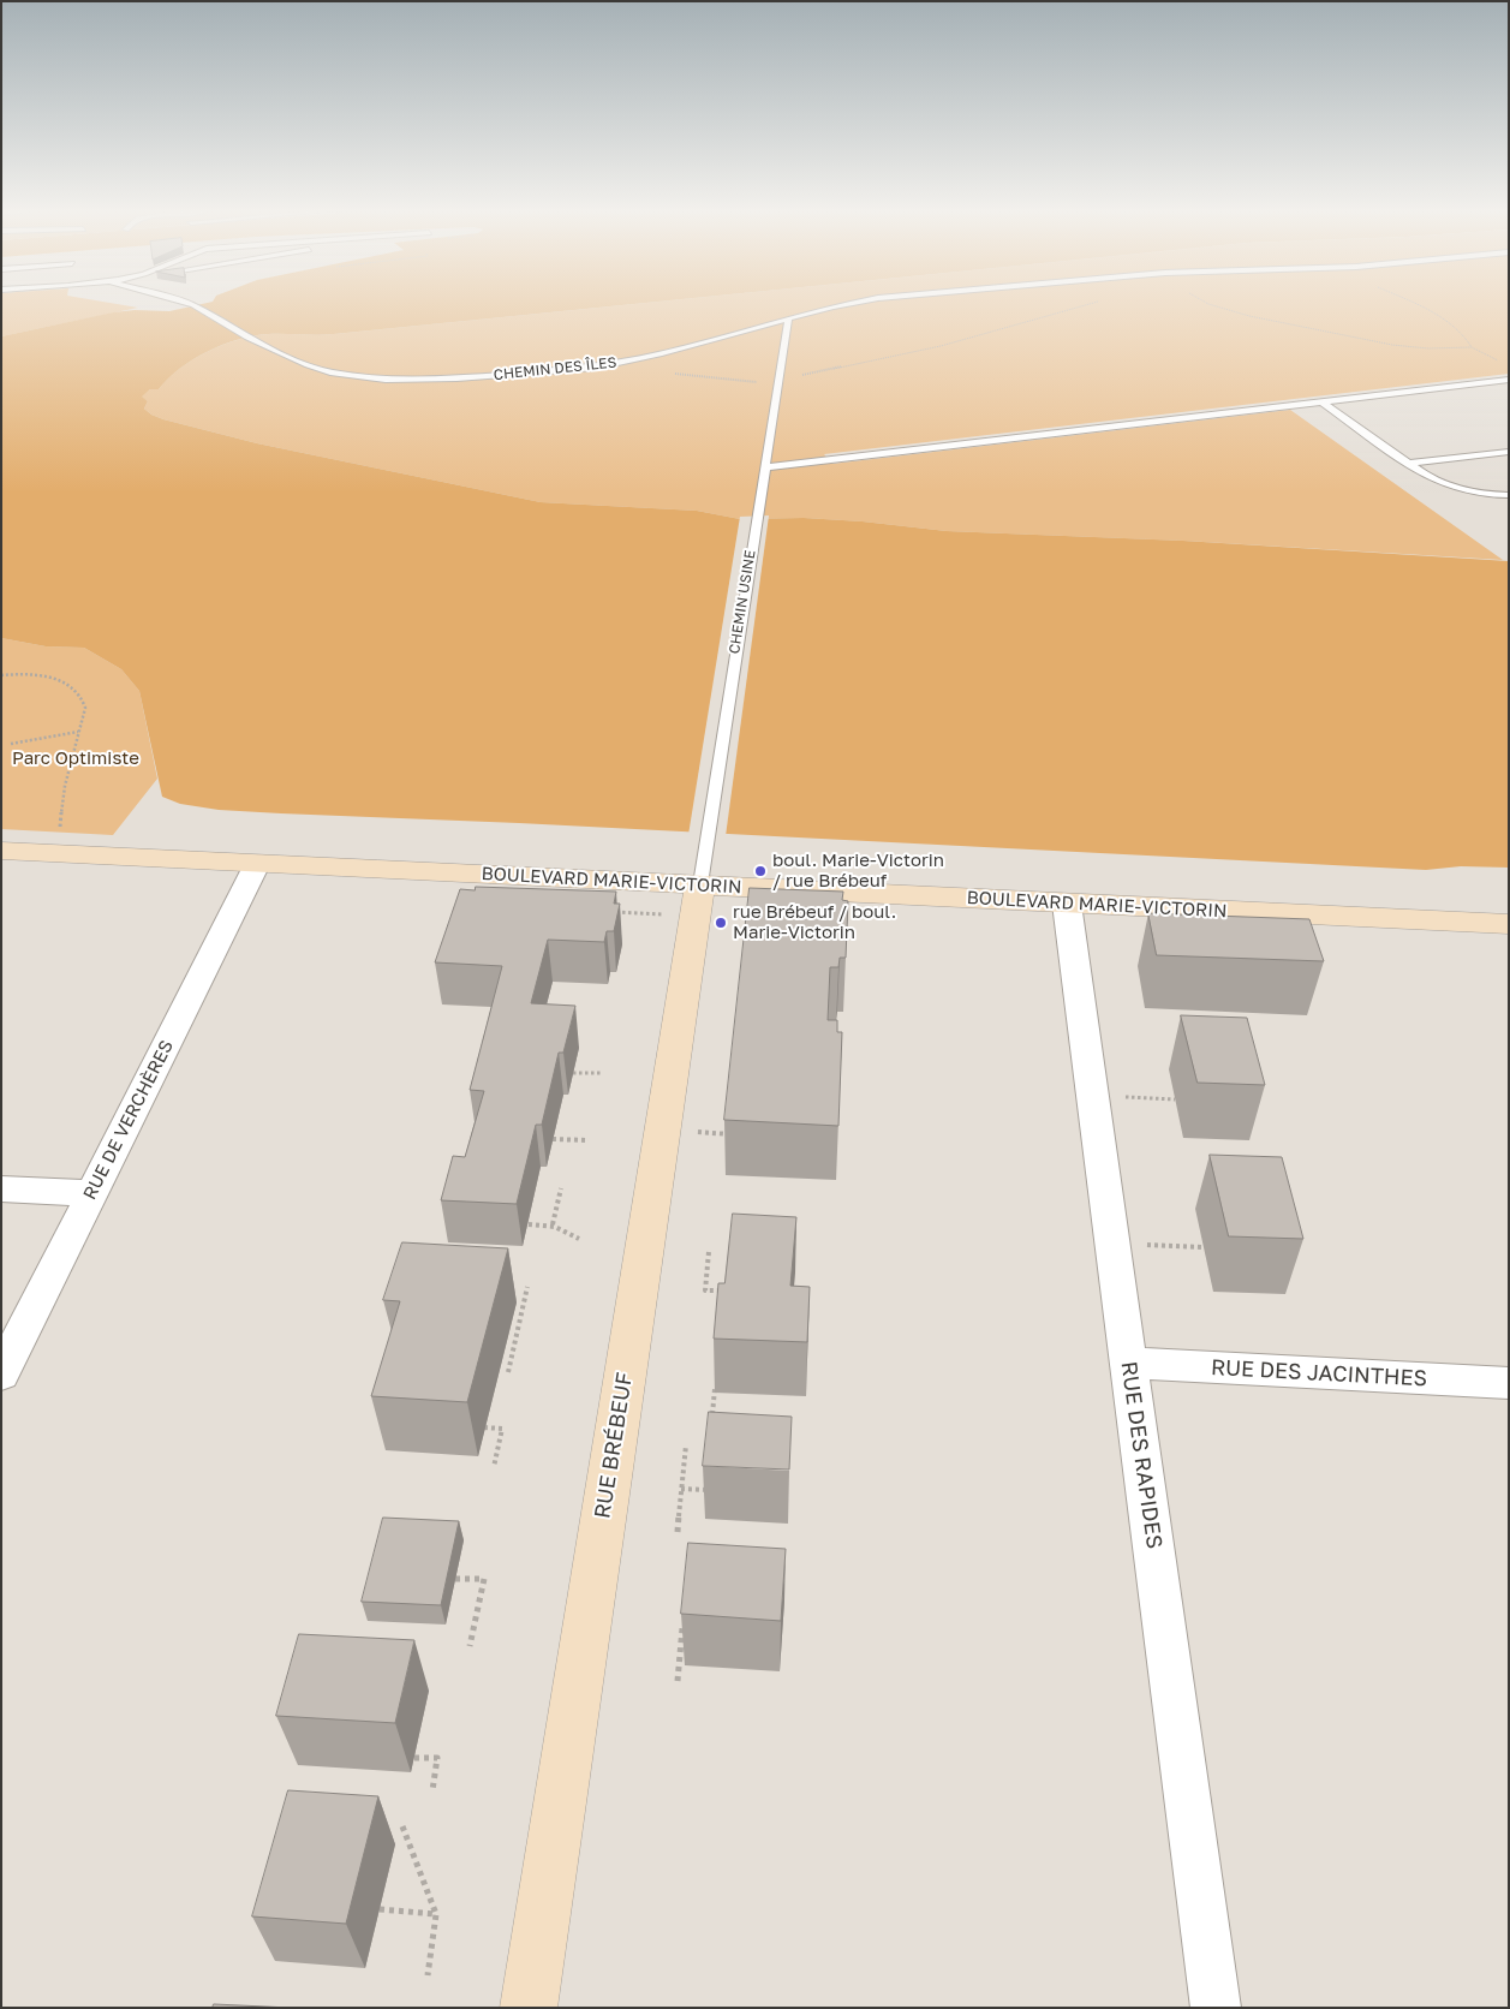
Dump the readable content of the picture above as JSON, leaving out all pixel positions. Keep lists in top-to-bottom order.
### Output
{
  "streets": {
    "street": [
      "BOULEVARD MARIE-VICTORIN",
      "RUE DE VERCHÈRES",
      "RUE DES JACINTHES",
      "RUE BRÉBEUF",
      "RUE DES RAPIDES"
    ],
    "lane": ["CHEMIN DES ÎLES", "CHEMIN USINE"]
  },
  "crossings": [
    ["CHEMIN DES ÎLES", "CHEMIN USINE"],
    ["CHEMIN USINE", "BOULEVARD MARIE-VICTORIN"],
    ["CHEMIN USINE", "RUE BRÉBEUF"],
    ["BOULEVARD MARIE-VICTORIN", "RUE DE VERCHÈRES"],
    ["BOULEVARD MARIE-VICTORIN", "RUE BRÉBEUF"],
    ["BOULEVARD MARIE-VICTORIN", "RUE DES RAPIDES"],
    ["RUE DES JACINTHES", "RUE DES RAPIDES"]
  ],
  "parks": ["Parc Optimiste"],
  "places": ["boul. Marie-Victorin / rue Brébeuf", "rue Brébeuf / boul. Marie-Victorin"]
}
